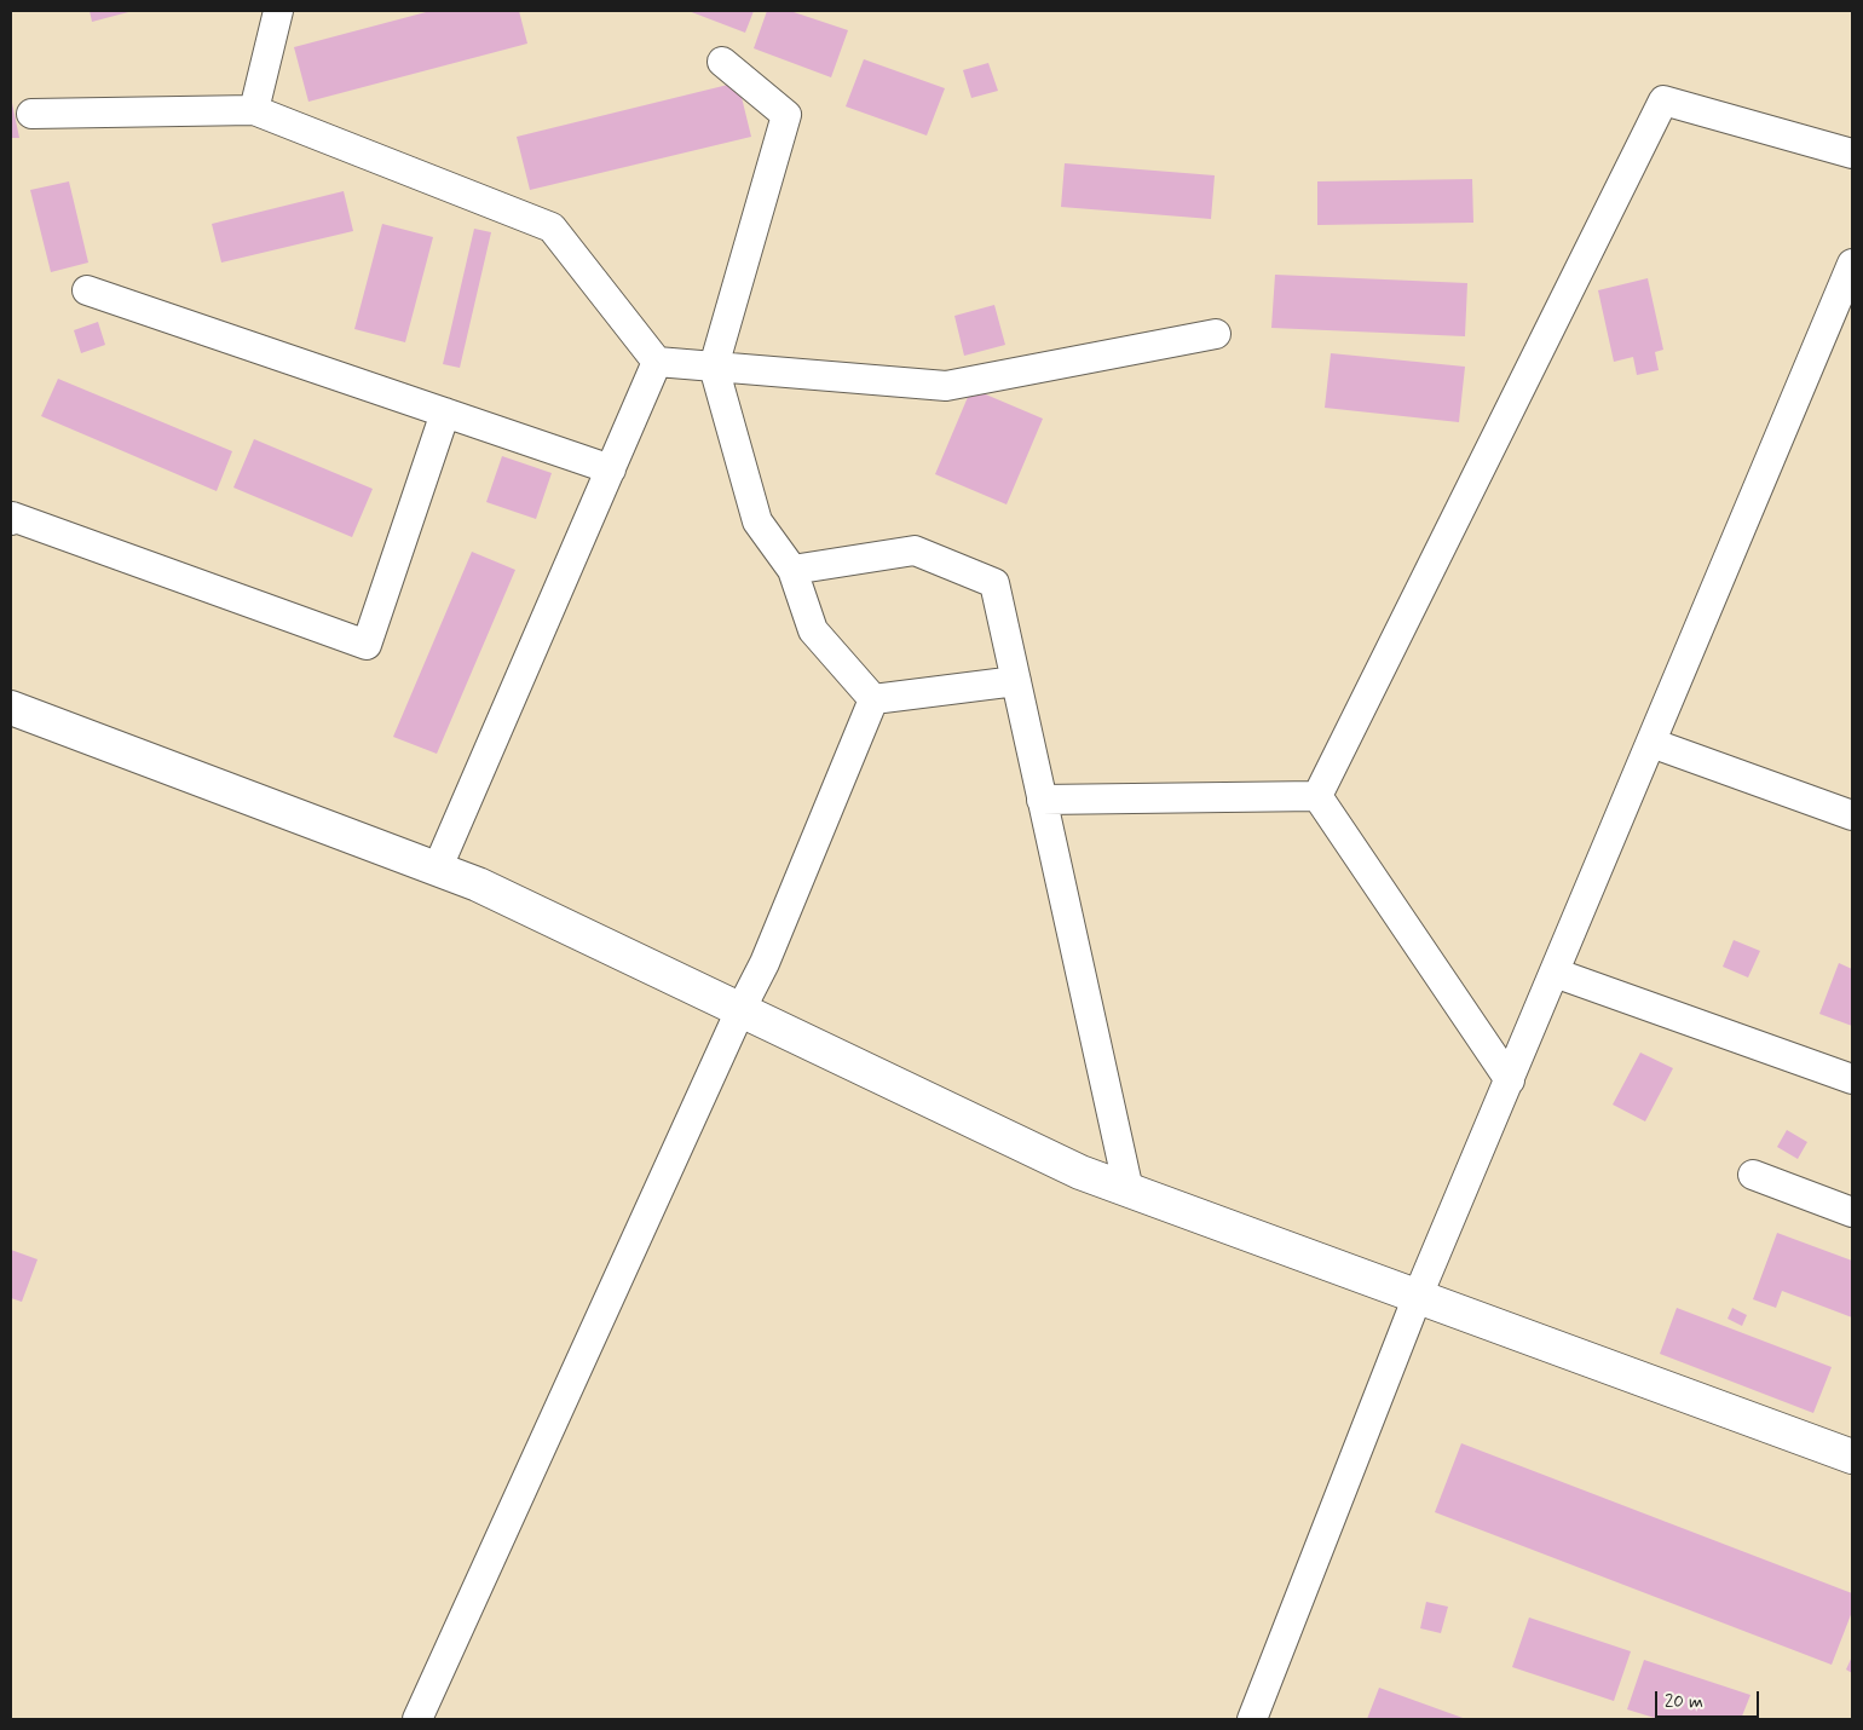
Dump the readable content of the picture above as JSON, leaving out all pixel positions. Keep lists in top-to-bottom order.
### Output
{
  "scale_bar": "20 m"
}
